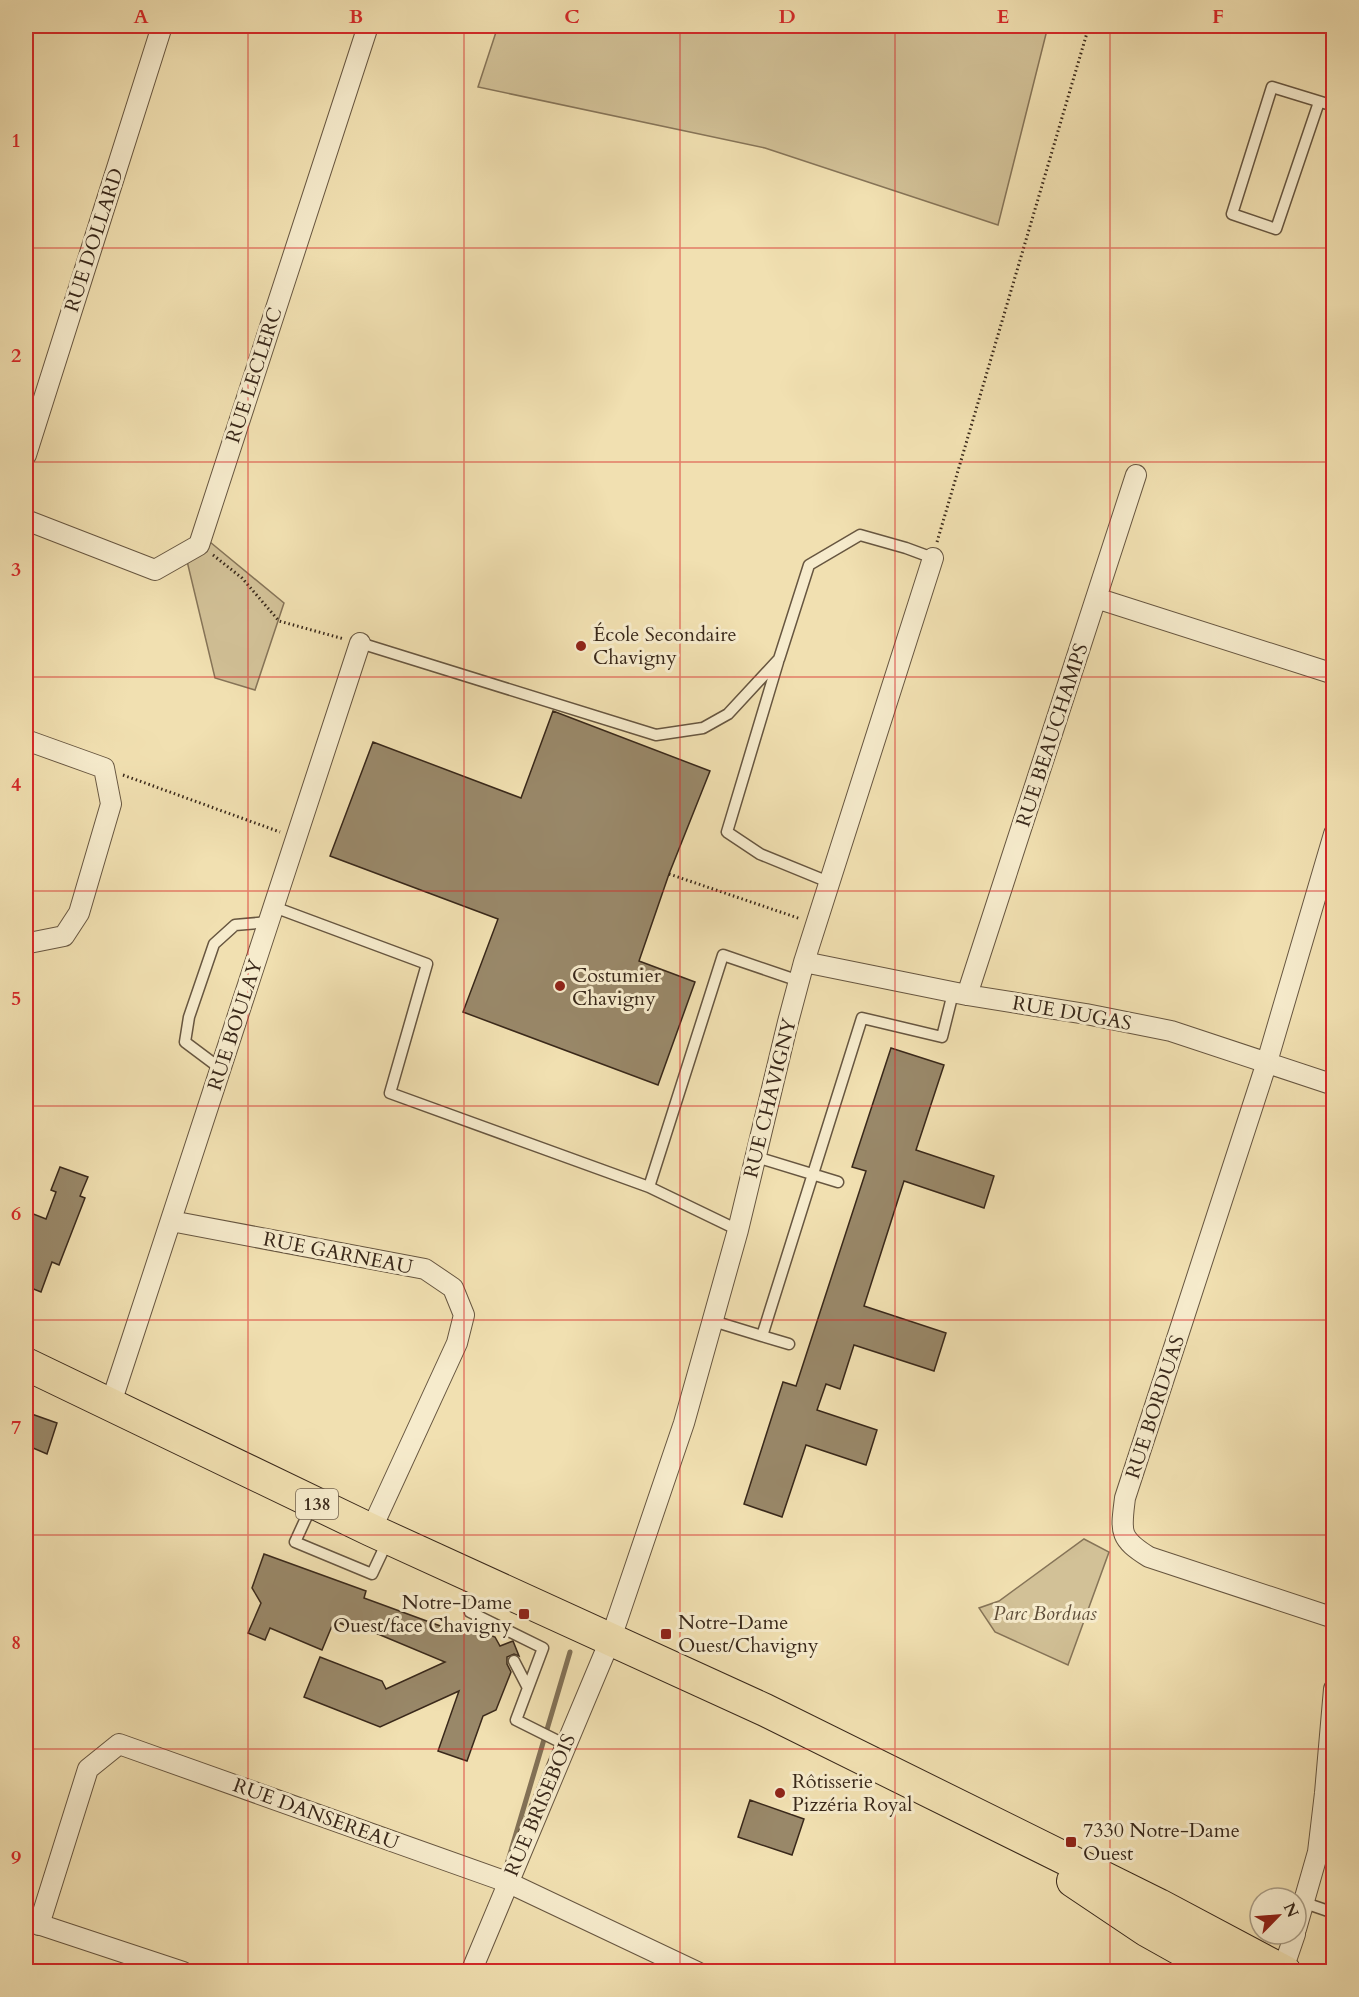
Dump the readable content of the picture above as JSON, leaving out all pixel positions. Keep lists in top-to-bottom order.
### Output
{
  "streets": {
    "main road": ["138"],
    "street": [
      "RUE DOLLARD",
      "RUE LECLERC",
      "RUE BEAUCHAMPS",
      "RUE DUGAS",
      "RUE BOULAY",
      "RUE CHAVIGNY",
      "RUE GARNEAU",
      "RUE BORDUAS",
      "RUE BRISEBOIS",
      "RUE DANSEREAU"
    ]
  },
  "crossings": [
    ["RUE BEAUCHAMPS", "RUE DUGAS"],
    ["RUE DUGAS", "RUE CHAVIGNY"],
    ["RUE DUGAS", "RUE BORDUAS"],
    ["RUE BOULAY", "RUE GARNEAU"],
    ["RUE BOULAY", "138"],
    ["RUE CHAVIGNY", "138"],
    ["RUE CHAVIGNY", "RUE BRISEBOIS"],
    ["RUE GARNEAU", "138"],
    ["138", "RUE BRISEBOIS"],
    ["RUE BRISEBOIS", "RUE DANSEREAU"]
  ],
  "parks": ["Parc Borduas"],
  "places": {
    "other": ["École Secondaire Chavigny", "Costumier Chavigny", "Rôtisserie Pizzéria Royal"],
    "transit": ["Notre-Dame Ouest/face Chavigny", "Notre-Dame Ouest/Chavigny", "7330 Notre-Dame Ouest"]
  },
  "north": "top right",
  "grid": {
    "columns": [
      "A",
      "B",
      "C",
      "D",
      "E",
      "F"
    ],
    "rows": [
      "1",
      "2",
      "3",
      "4",
      "5",
      "6",
      "7",
      "8",
      "9"
    ]
  }
}
